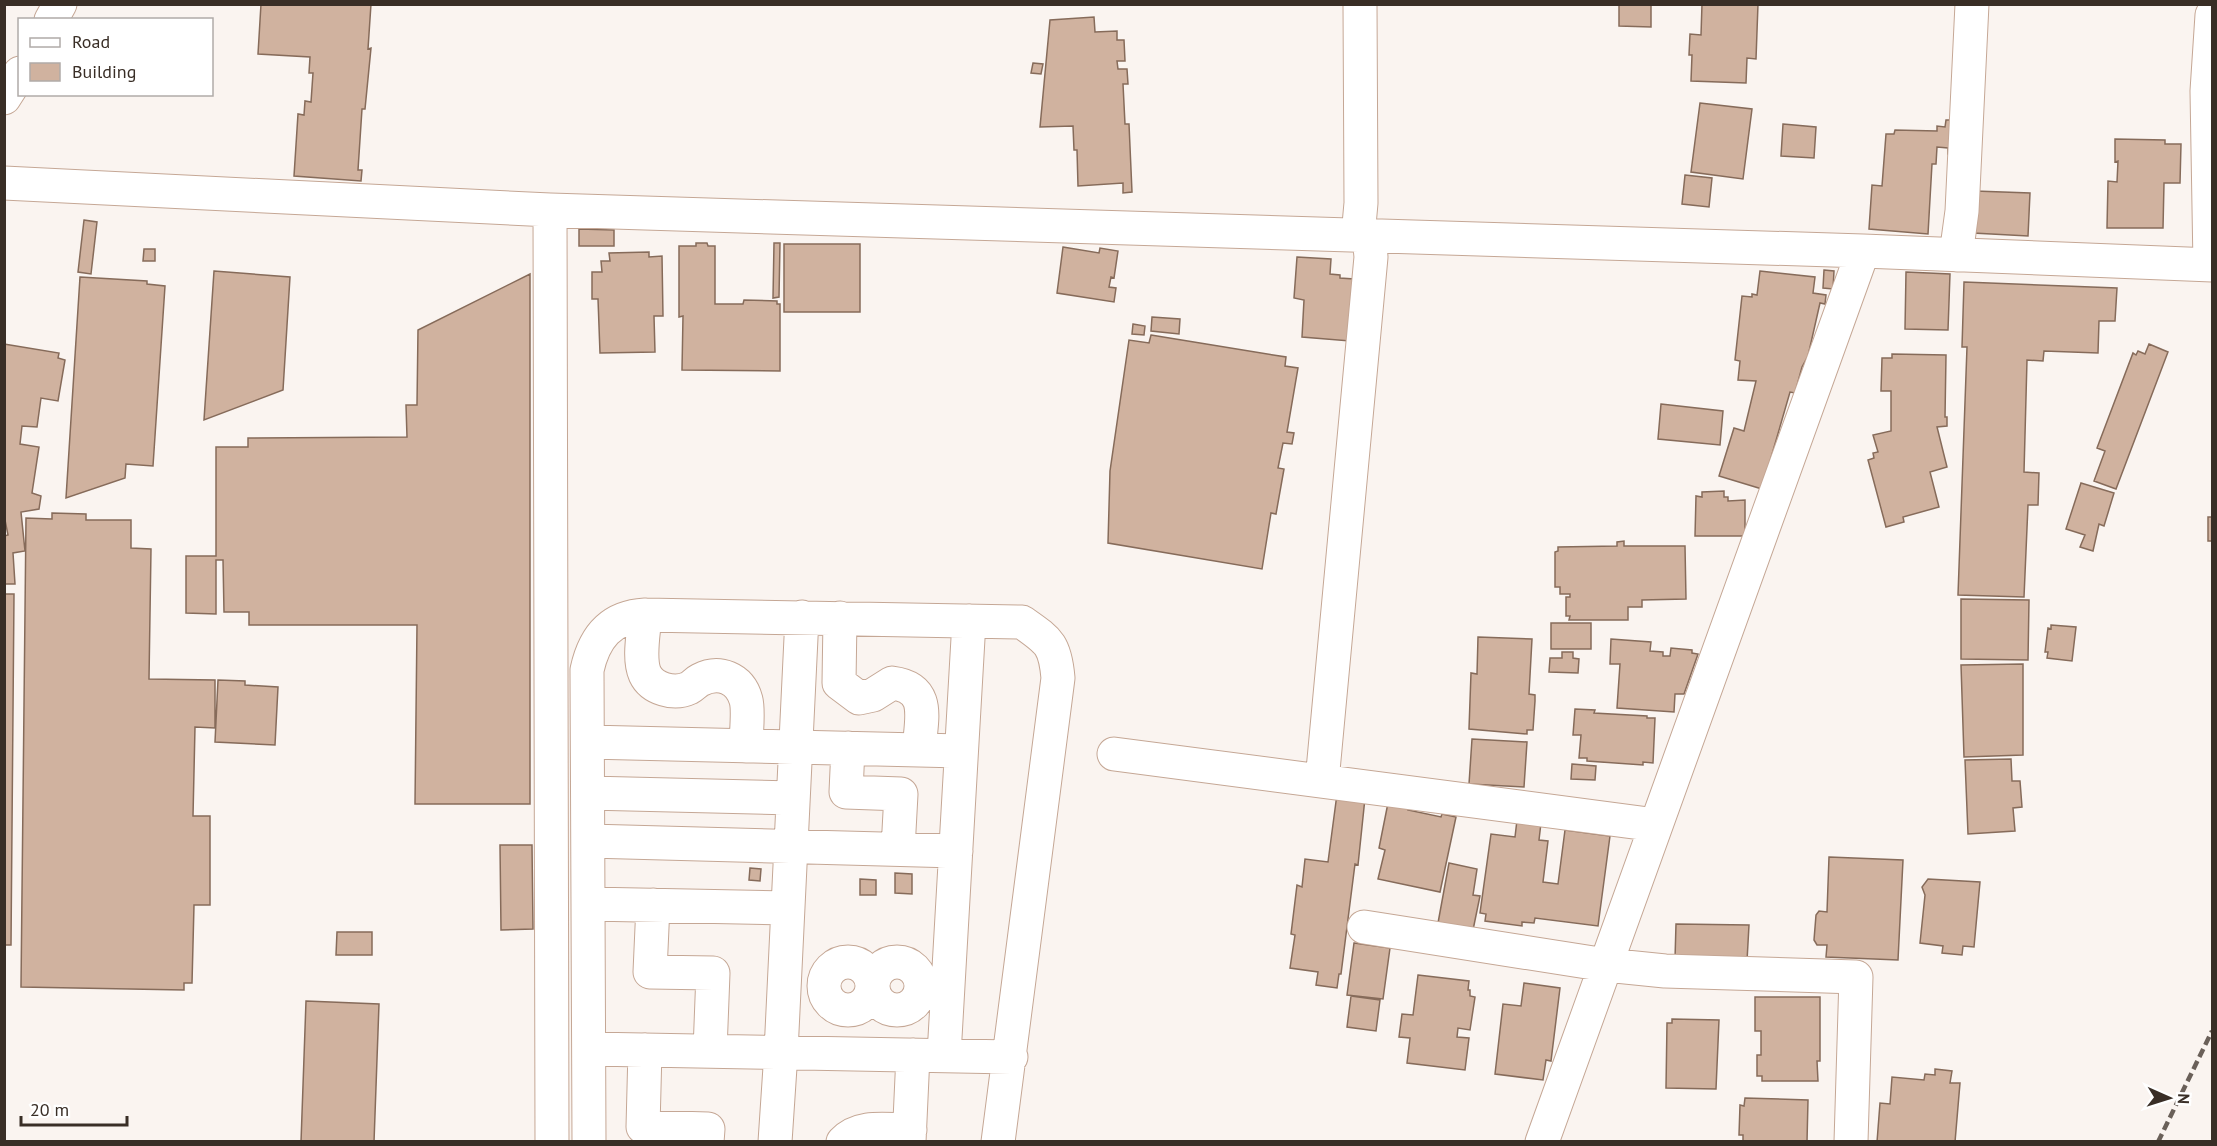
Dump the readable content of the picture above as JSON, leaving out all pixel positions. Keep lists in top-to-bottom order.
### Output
{
  "legend": ["Road", "Building"],
  "scale_bar": "20 m",
  "north": "right"
}
